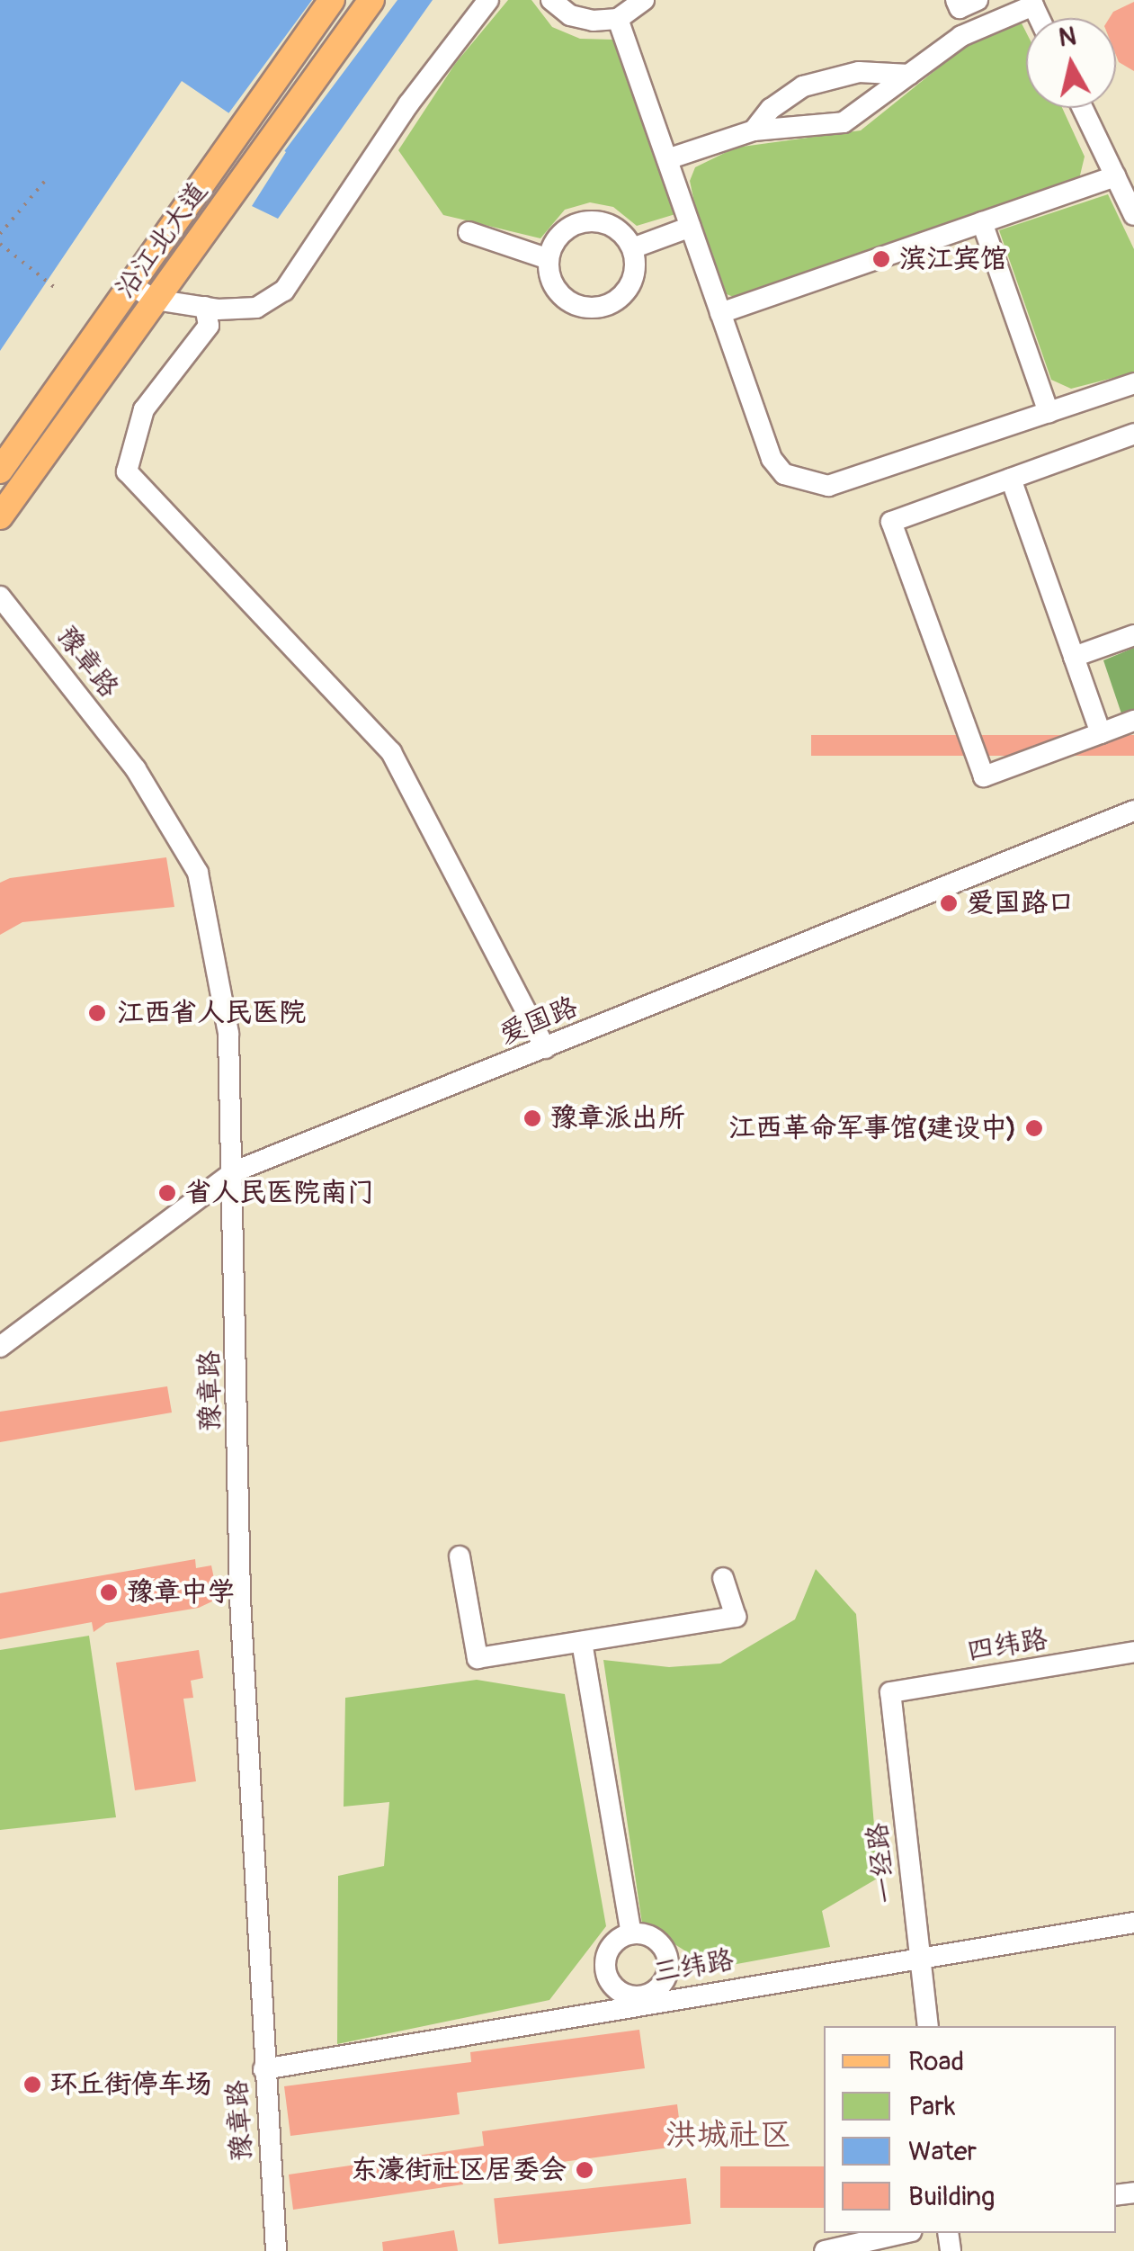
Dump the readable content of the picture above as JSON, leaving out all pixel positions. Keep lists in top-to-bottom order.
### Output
{
  "streets": {
    "main road": ["沿江北大道"],
    "street": [
      "豫章路",
      "爱国路",
      "四纬路",
      "一经路",
      "三纬路"
    ]
  },
  "crossings": [
    ["豫章路", "爱国路"],
    ["豫章路", "三纬路"],
    ["四纬路", "一经路"],
    ["一经路", "三纬路"]
  ],
  "districts": ["洪城社区"],
  "places": [
    "滨江宾馆",
    "爱国路口",
    "江西省人民医院",
    "豫章派出所",
    "江西革命军事馆(建设中)",
    "省人民医院南门",
    "豫章中学",
    "环丘街停车场",
    "东濠街社区居委会"
  ],
  "legend": [
    "Road",
    "Park",
    "Water",
    "Building"
  ],
  "north": "top"
}
